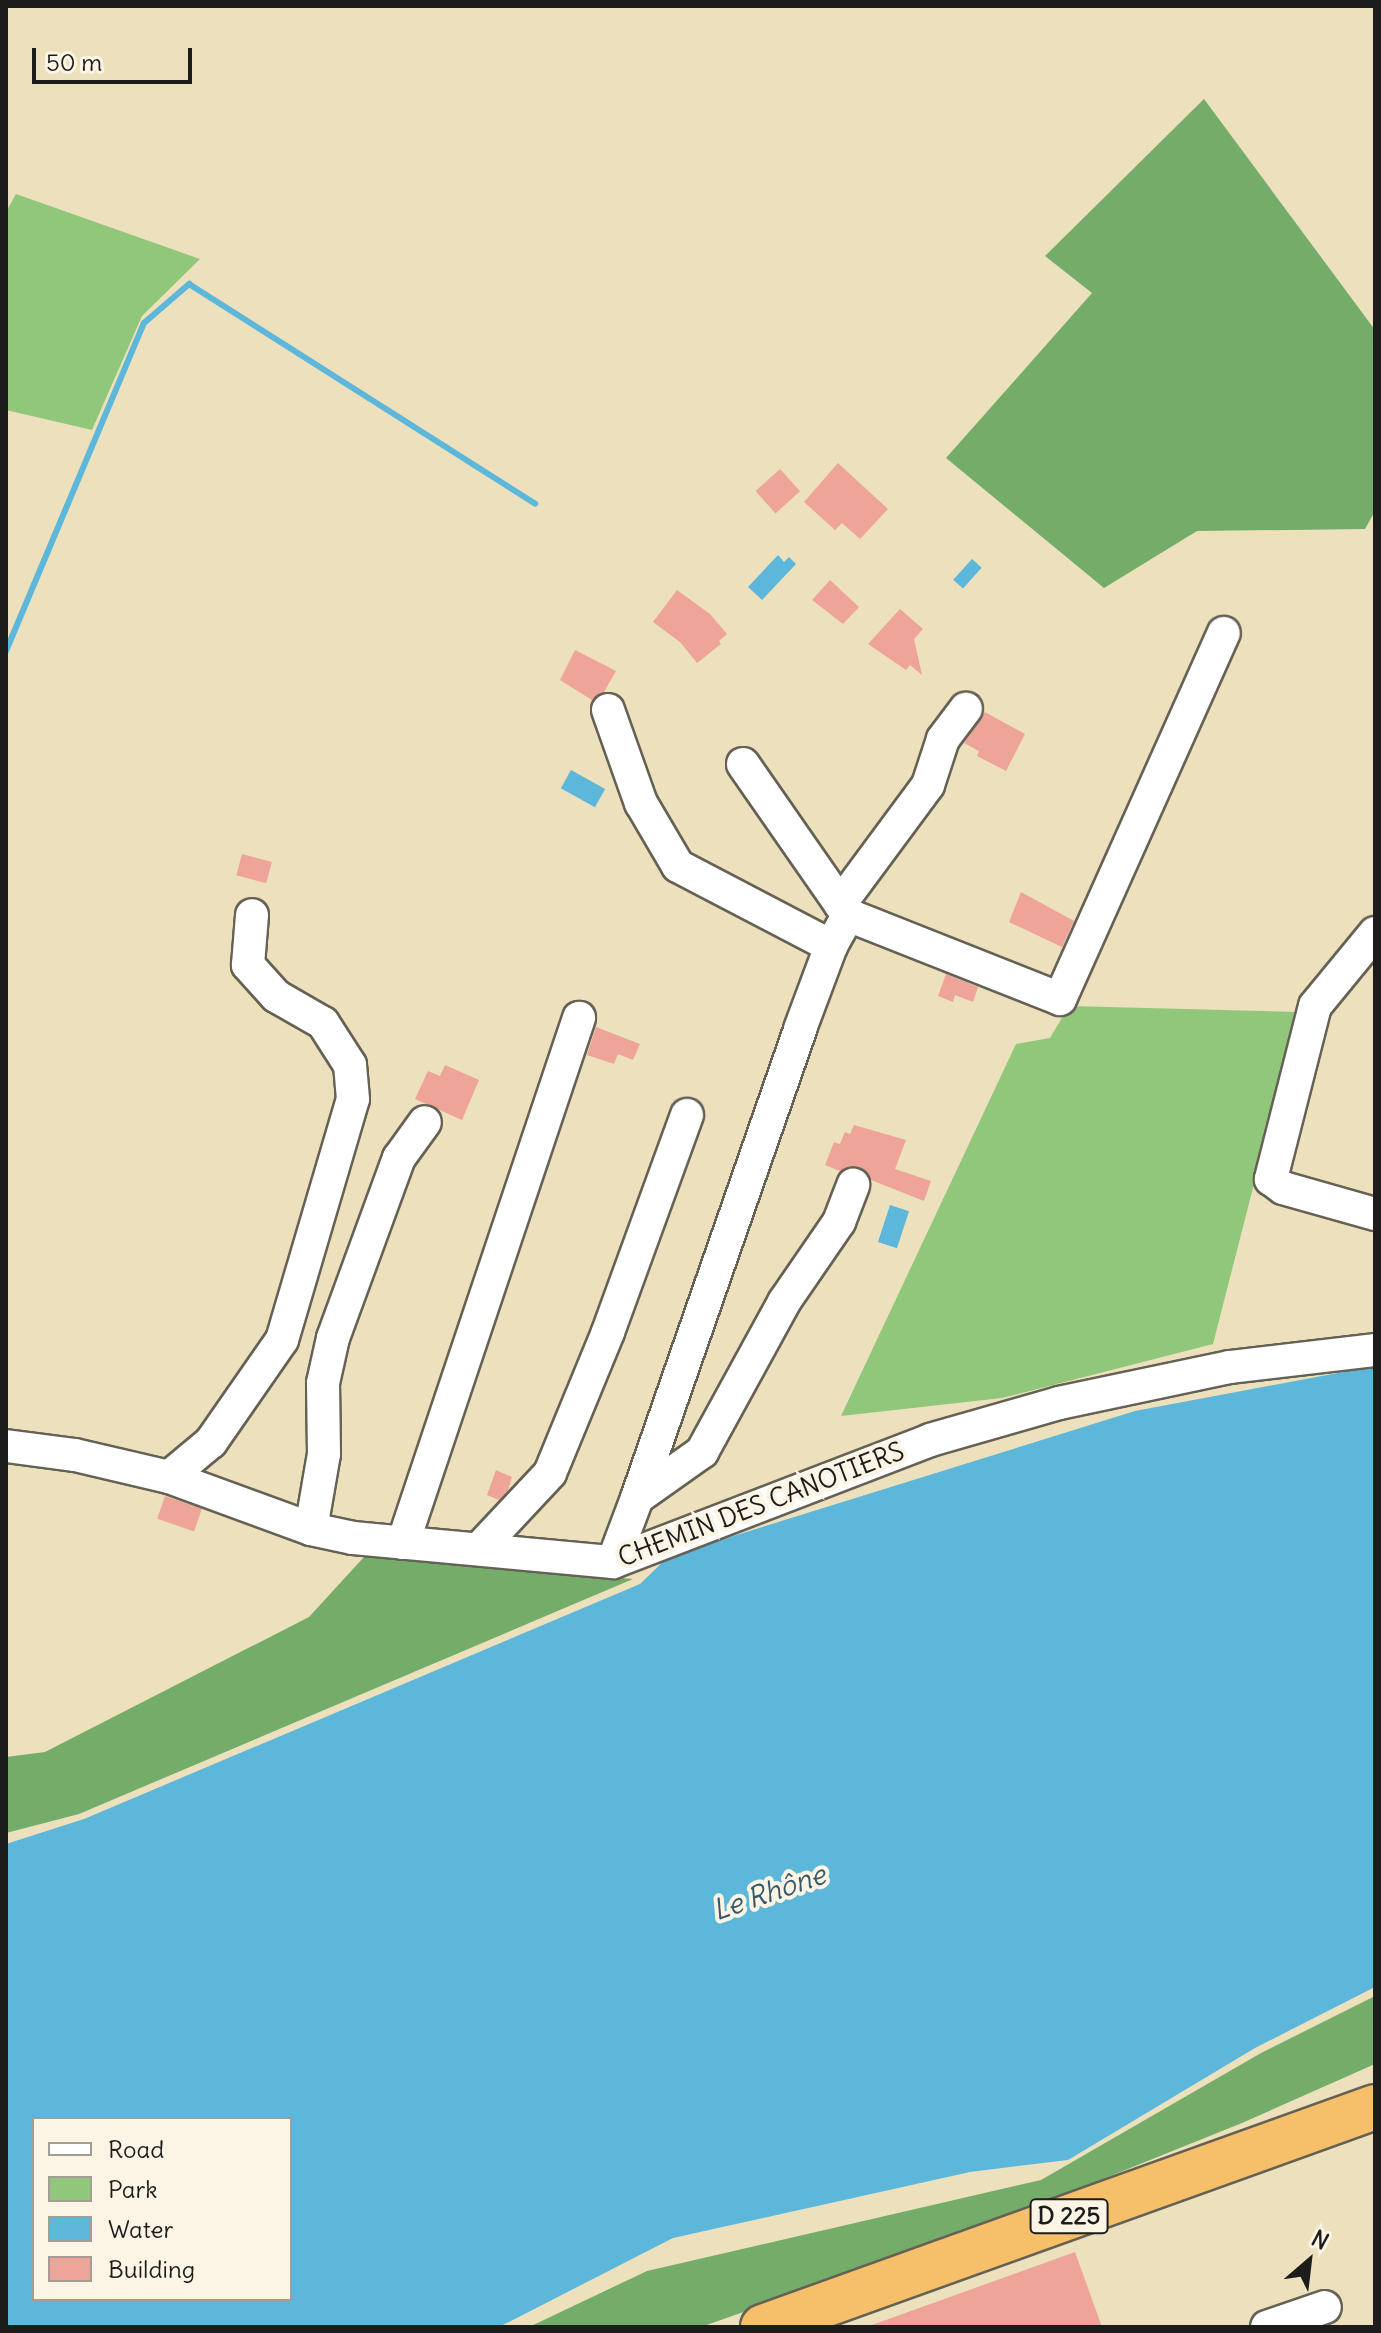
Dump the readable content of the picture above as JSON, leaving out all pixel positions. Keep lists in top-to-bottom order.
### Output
{
  "streets": {
    "highway": ["D 225"],
    "street": ["CHEMIN DES CANOTIERS"]
  },
  "water": ["Le Rhône"],
  "legend": [
    "Road",
    "Park",
    "Water",
    "Building"
  ],
  "scale_bar": "50 m",
  "north": "top right"
}
